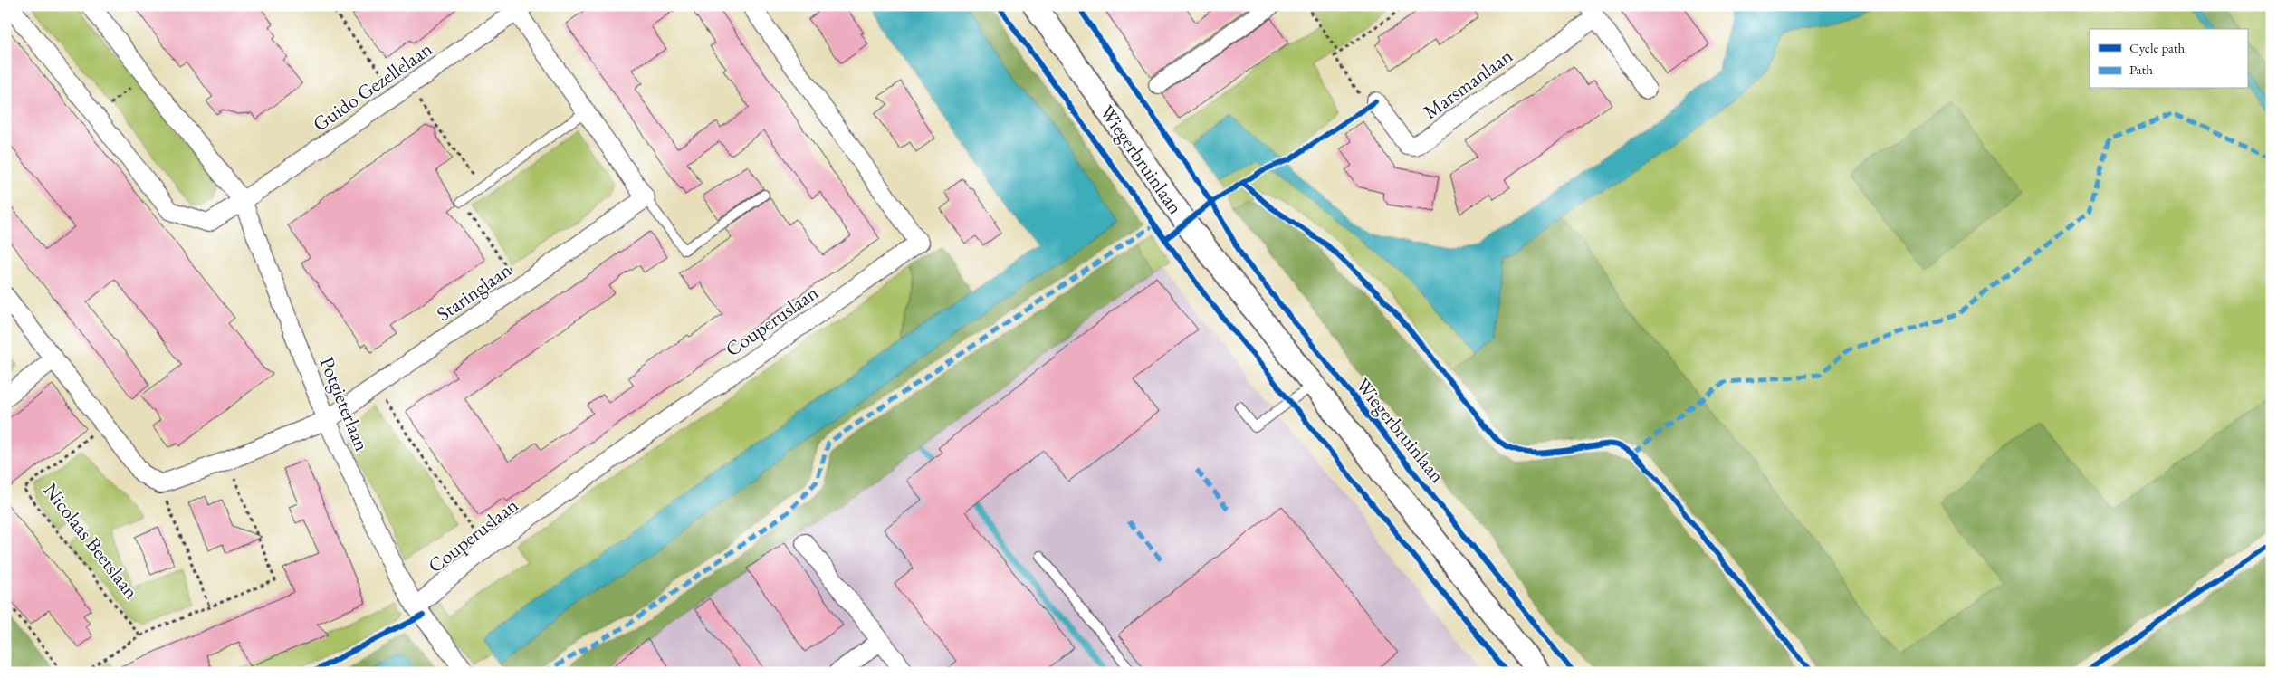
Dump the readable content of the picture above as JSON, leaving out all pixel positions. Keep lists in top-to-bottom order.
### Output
{
  "streets": {
    "street": [
      "Marsmanlaan",
      "Guido Gezellelaan",
      "Wiegerbruinlaan",
      "Staringlaan",
      "Couperuslaan",
      "Potgieterlaan"
    ],
    "path": ["Nicolaas Beetslaan"]
  },
  "crossings": [
    ["Guido Gezellelaan", "Potgieterlaan"],
    ["Staringlaan", "Potgieterlaan"],
    ["Couperuslaan", "Potgieterlaan"]
  ],
  "legend": ["Cycle path", "Path"]
}
